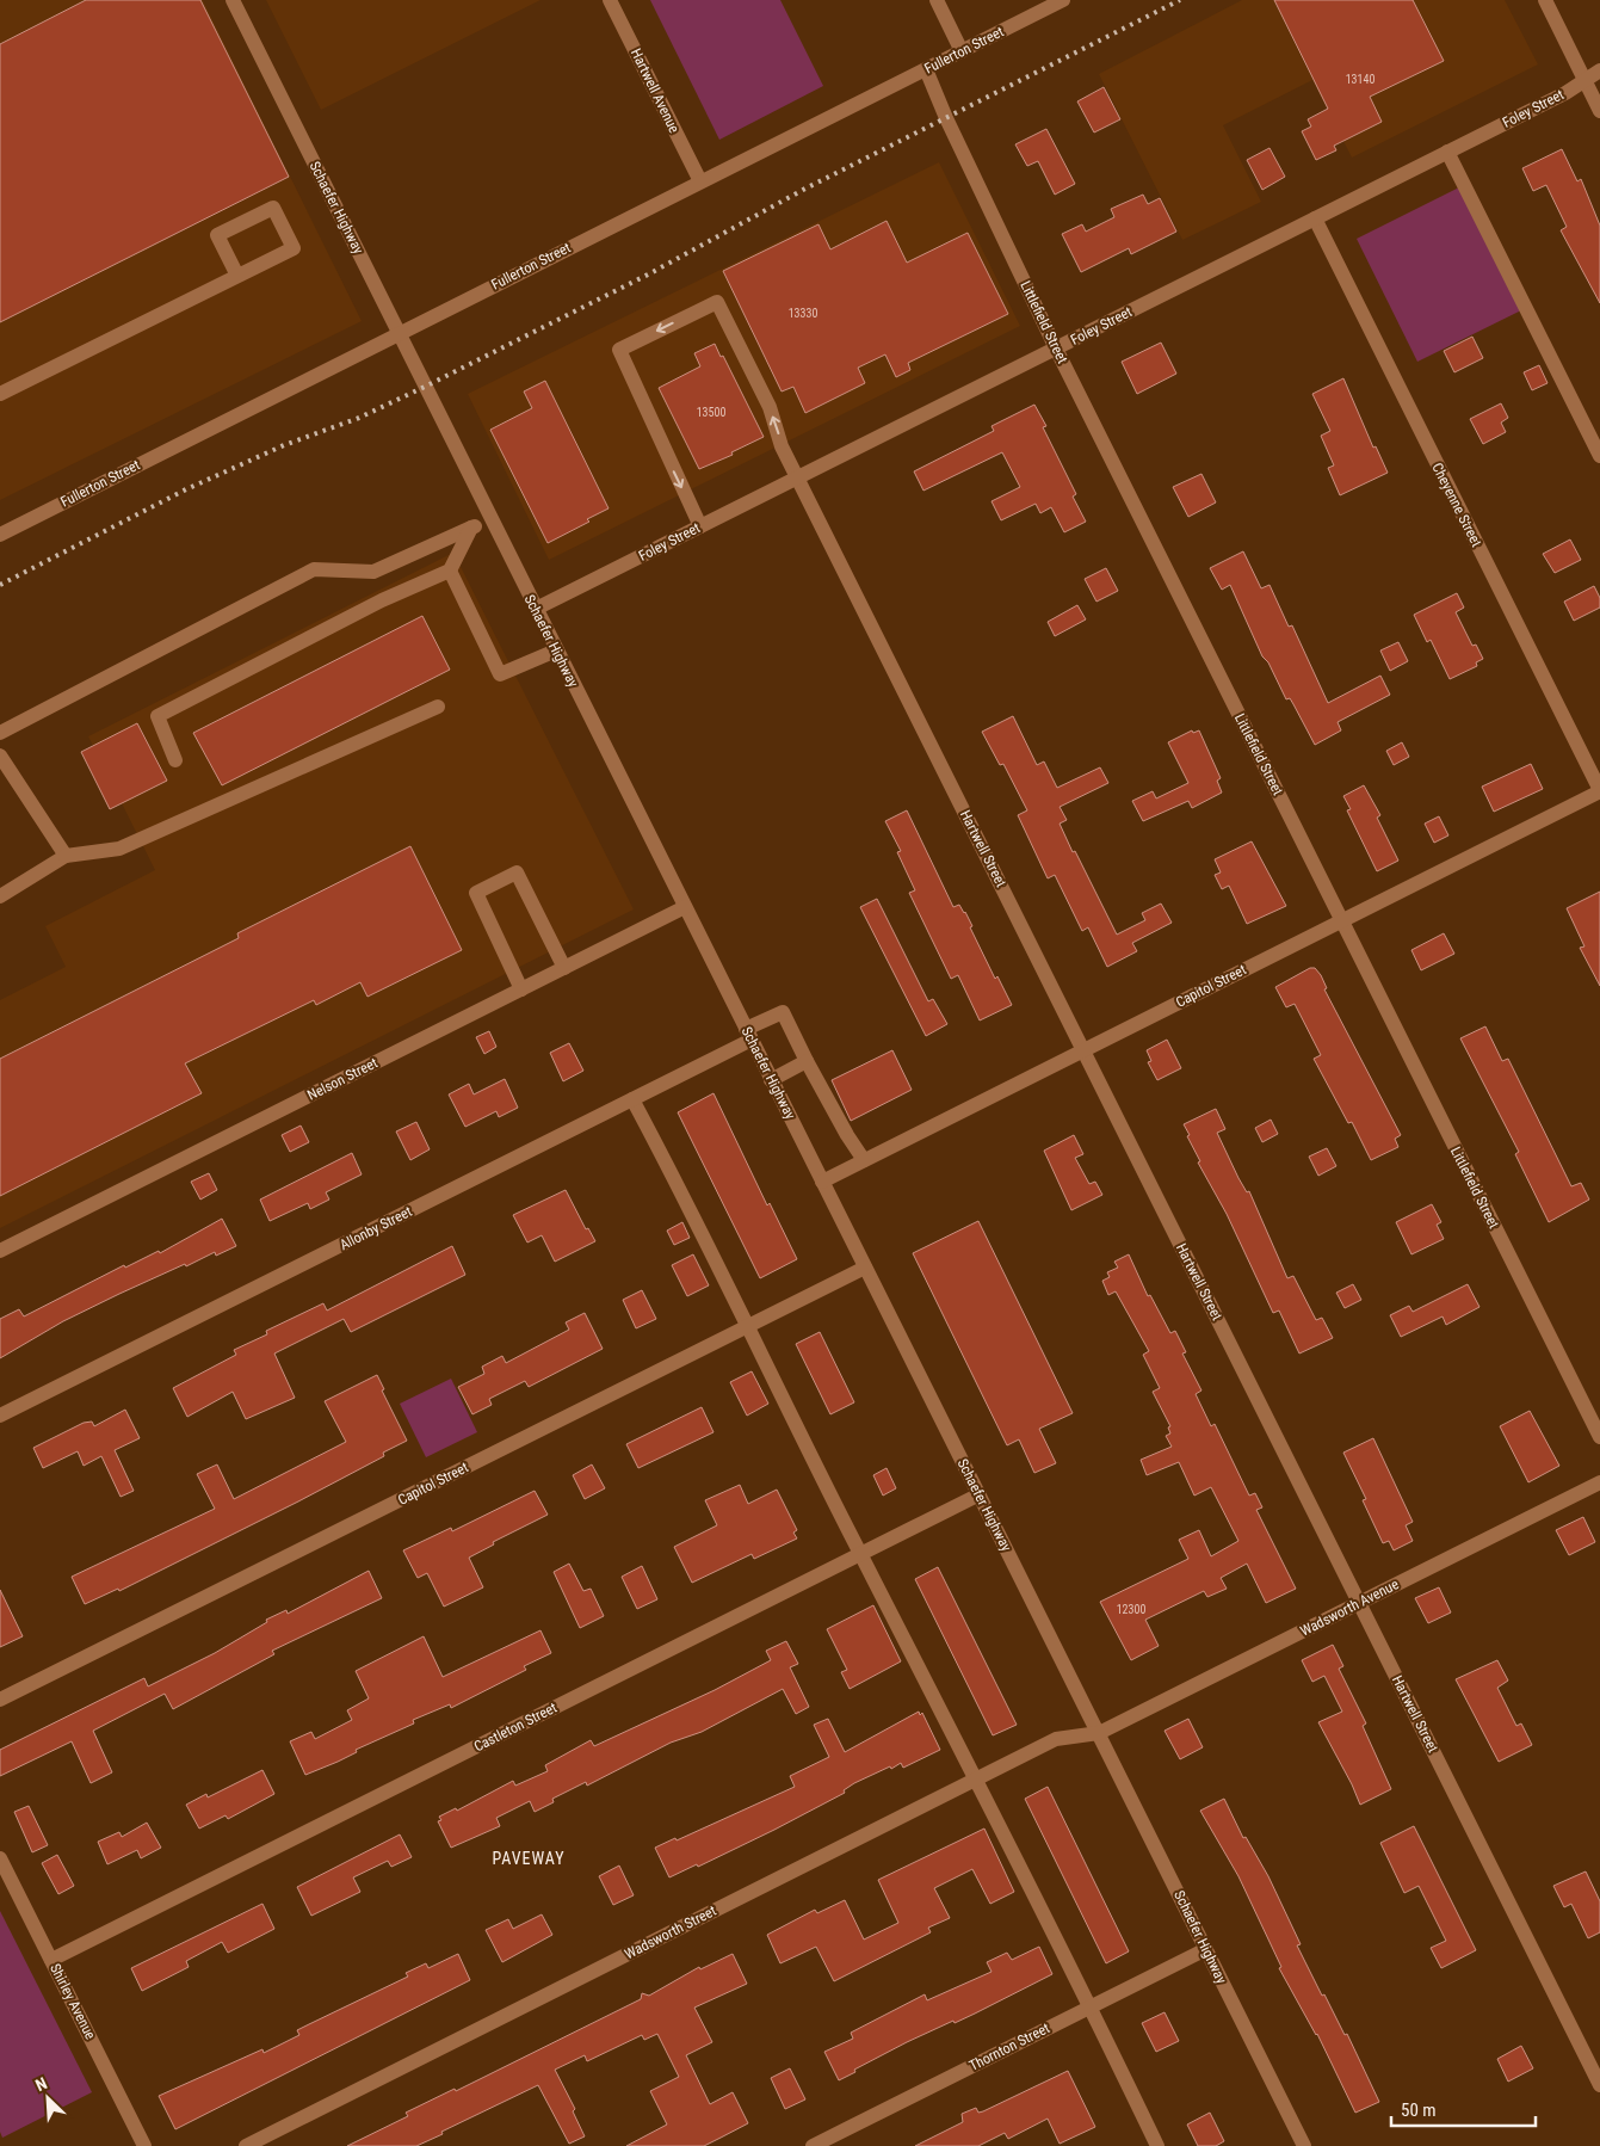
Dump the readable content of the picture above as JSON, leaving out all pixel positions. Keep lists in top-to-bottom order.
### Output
{
  "streets": {
    "street": [
      "Fullerton Street",
      "Hartwell Avenue",
      "Foley Street",
      "Schaefer Highway",
      "Littlefield Street",
      "Cheyenne Street",
      "Hartwell Street",
      "Capitol Street",
      "Nelson Street",
      "Allonby Street",
      "Wadsworth Avenue",
      "Castleton Street",
      "Wadsworth Street",
      "Shirley Avenue",
      "Thornton Street"
    ]
  },
  "crossings": [
    ["Fullerton Street", "Hartwell Avenue"],
    ["Fullerton Street", "Schaefer Highway"],
    ["Fullerton Street", "Littlefield Street"],
    ["Foley Street", "Schaefer Highway"],
    ["Foley Street", "Littlefield Street"],
    ["Foley Street", "Cheyenne Street"],
    ["Foley Street", "Hartwell Street"],
    ["Schaefer Highway", "Capitol Street"],
    ["Schaefer Highway", "Nelson Street"],
    ["Schaefer Highway", "Allonby Street"],
    ["Schaefer Highway", "Wadsworth Avenue"],
    ["Schaefer Highway", "Castleton Street"],
    ["Schaefer Highway", "Wadsworth Street"],
    ["Schaefer Highway", "Thornton Street"],
    ["Littlefield Street", "Capitol Street"],
    ["Cheyenne Street", "Capitol Street"],
    ["Hartwell Street", "Capitol Street"],
    ["Hartwell Street", "Wadsworth Avenue"],
    ["Wadsworth Avenue", "Wadsworth Street"],
    ["Castleton Street", "Shirley Avenue"]
  ],
  "districts": ["PAVEWAY"],
  "house_numbers": [
    "13140",
    "13330",
    "13500",
    "12300"
  ],
  "scale_bar": "50 m",
  "north": "top left"
}
